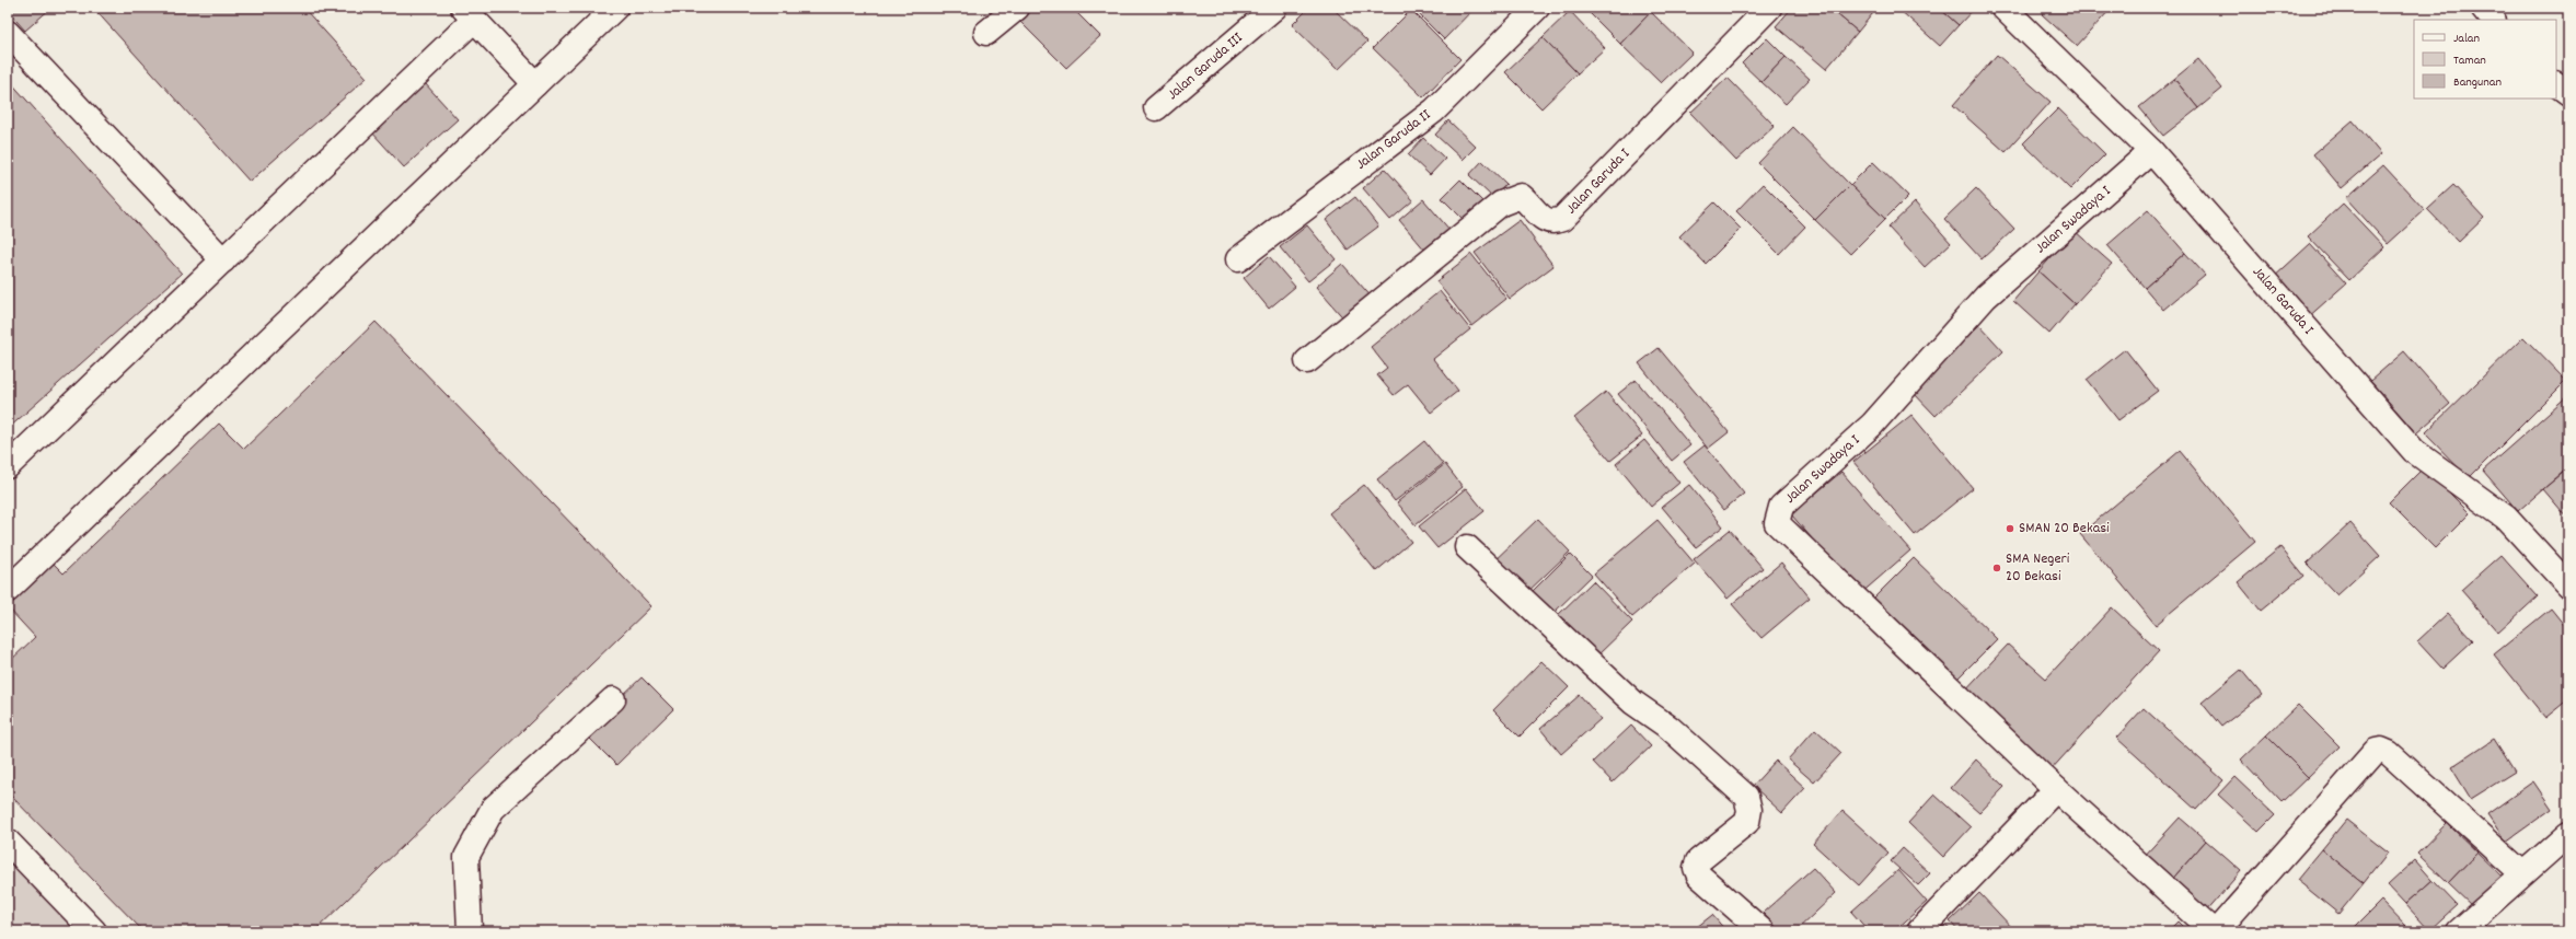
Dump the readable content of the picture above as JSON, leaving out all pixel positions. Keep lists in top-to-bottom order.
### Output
{
  "streets": {
    "street": [
      "Jalan Garuda III",
      "Jalan Garuda II",
      "Jalan Garuda I",
      "Jalan Swadaya I"
    ]
  },
  "crossings": [
    ["Jalan Garuda I", "Jalan Swadaya I"]
  ],
  "places": ["SMAN 20 Bekasi", "SMA Negeri 20 Bekasi"],
  "legend": ["Jalan", "Taman", "Bangunan"]
}
